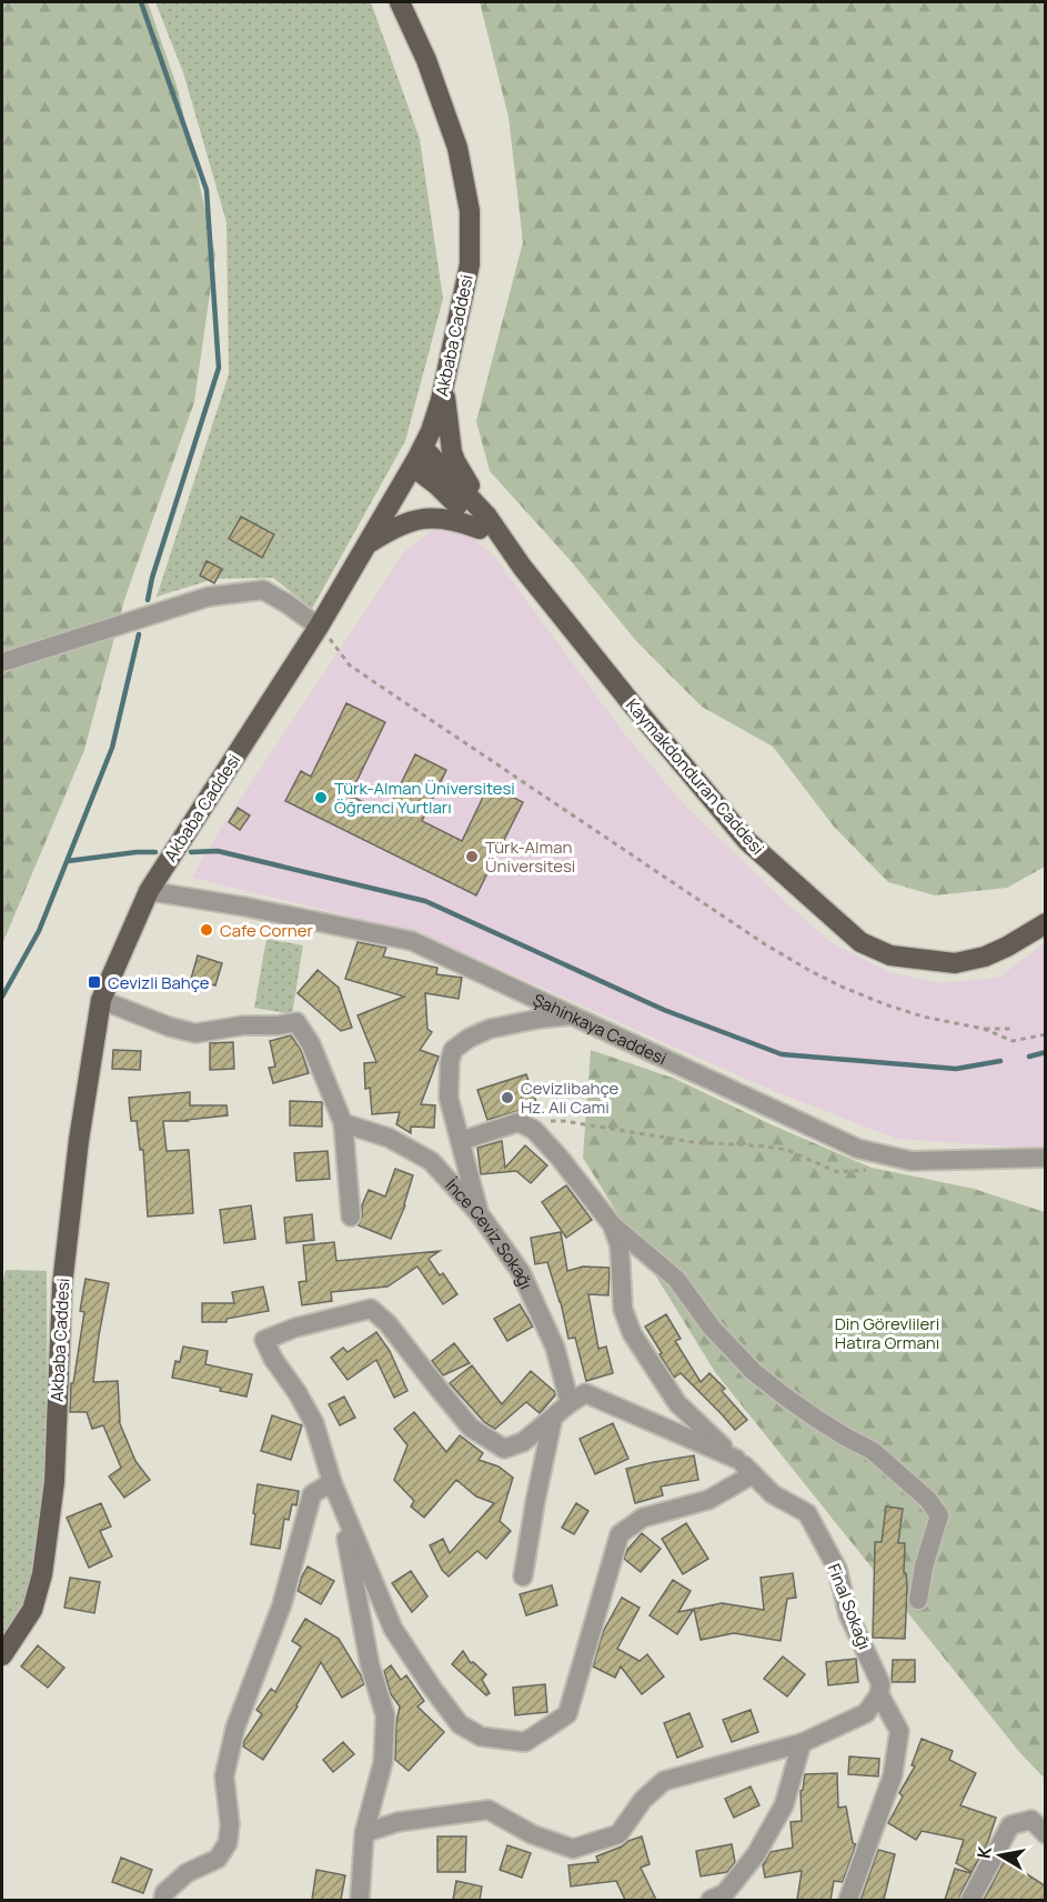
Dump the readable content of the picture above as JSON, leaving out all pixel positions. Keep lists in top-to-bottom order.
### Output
{
  "streets": {
    "main road": ["Akbaba Caddesi", "Kaymakdonduran Caddesi"],
    "street": ["Şahinkaya Caddesi", "İnce Ceviz Sokağı", "Final Sokağı"]
  },
  "crossings": [
    ["Akbaba Caddesi", "Şahinkaya Caddesi"]
  ],
  "parks": ["Din Görevlileri Hatıra Ormanı"],
  "places": {
    "other": [
      "Türk-Alman Üniversitesi Öğrenci Yurtları",
      "Türk-Alman Üniversitesi",
      "Cafe Corner",
      "Cevizlibahçe Hz. Ali Cami"
    ],
    "transit": ["Cevizli Bahçe"]
  },
  "north": "left"
}
